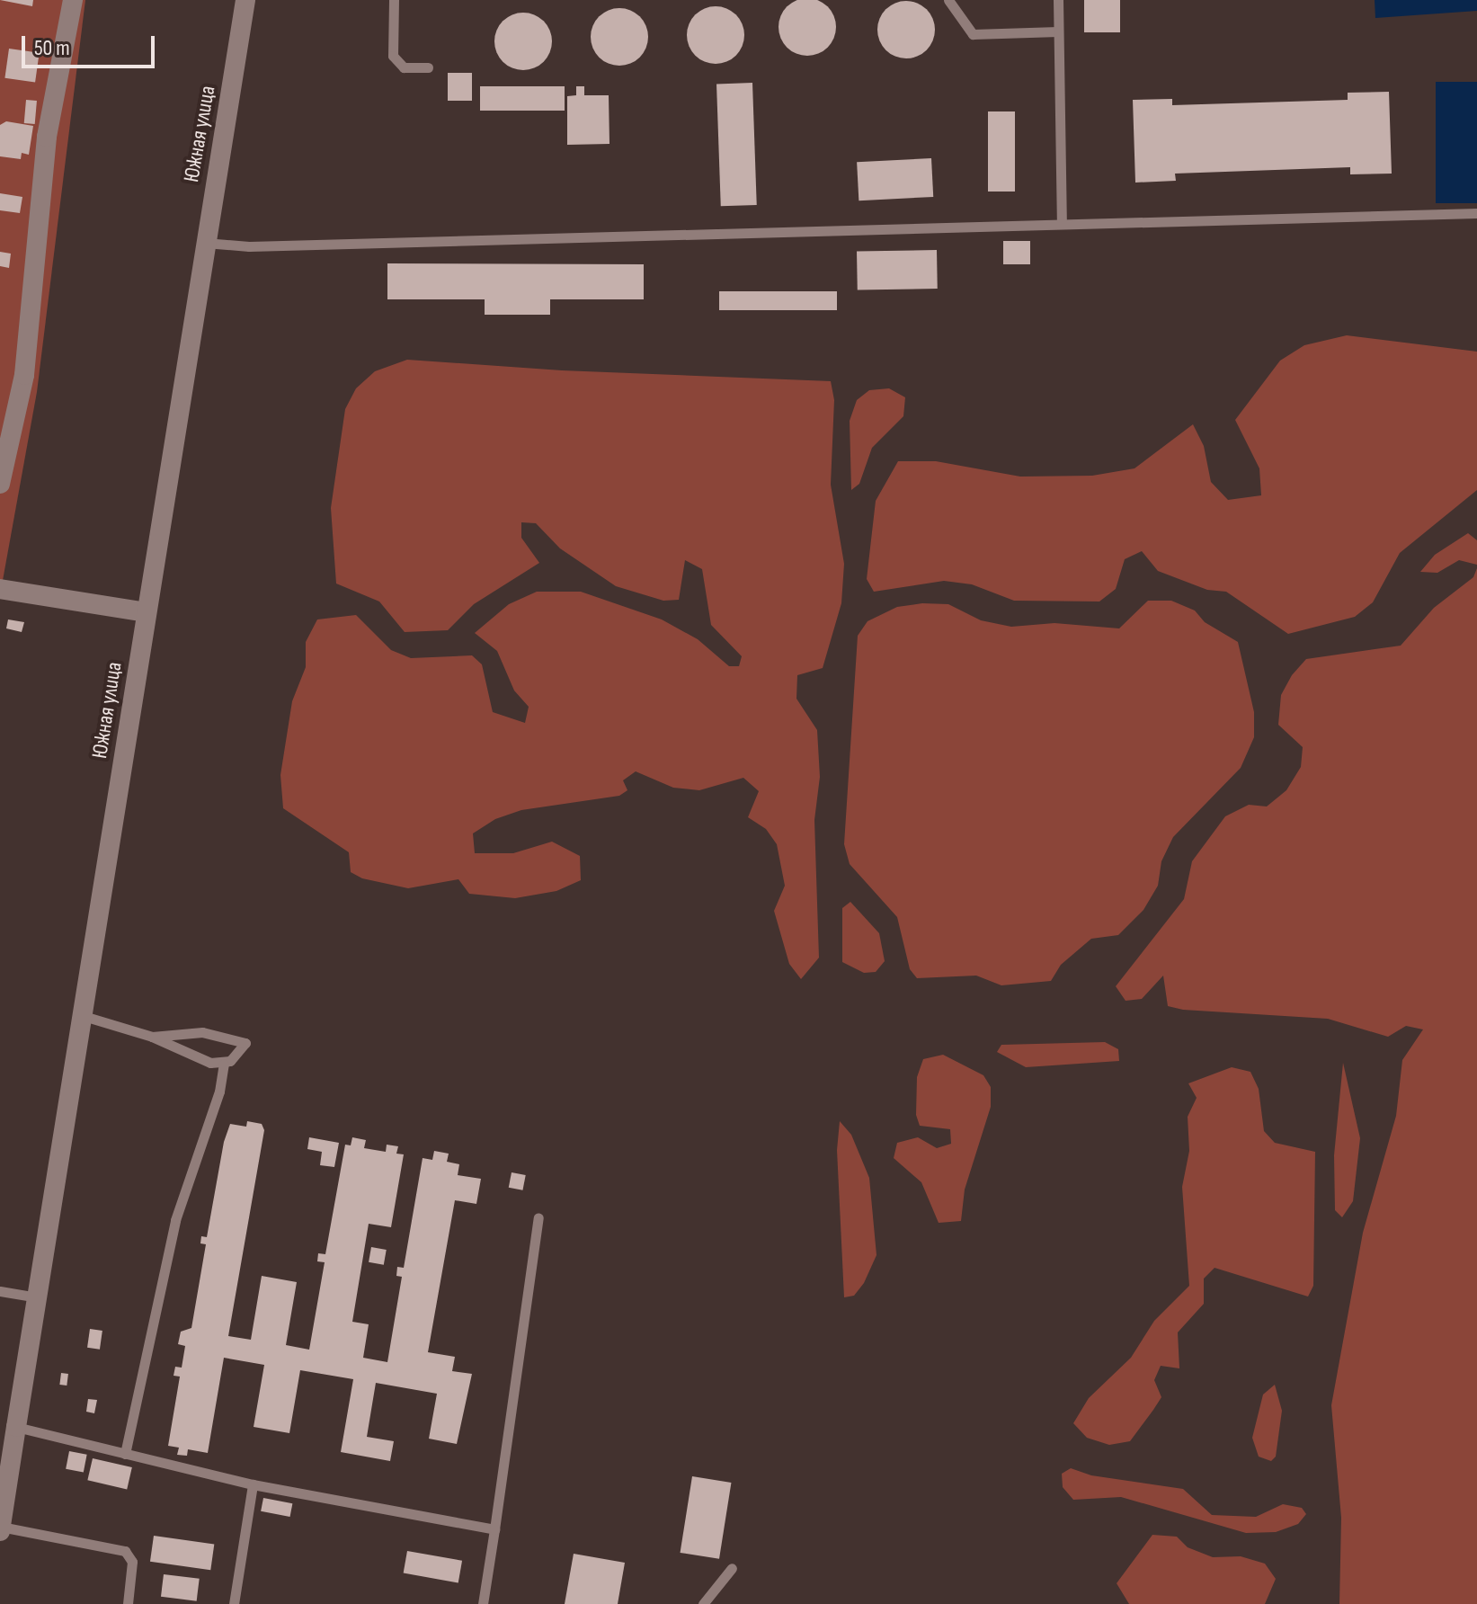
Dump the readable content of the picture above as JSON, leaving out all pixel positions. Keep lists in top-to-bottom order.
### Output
{
  "streets": {
    "street": ["Южная улица"]
  },
  "scale_bar": "50 m"
}
